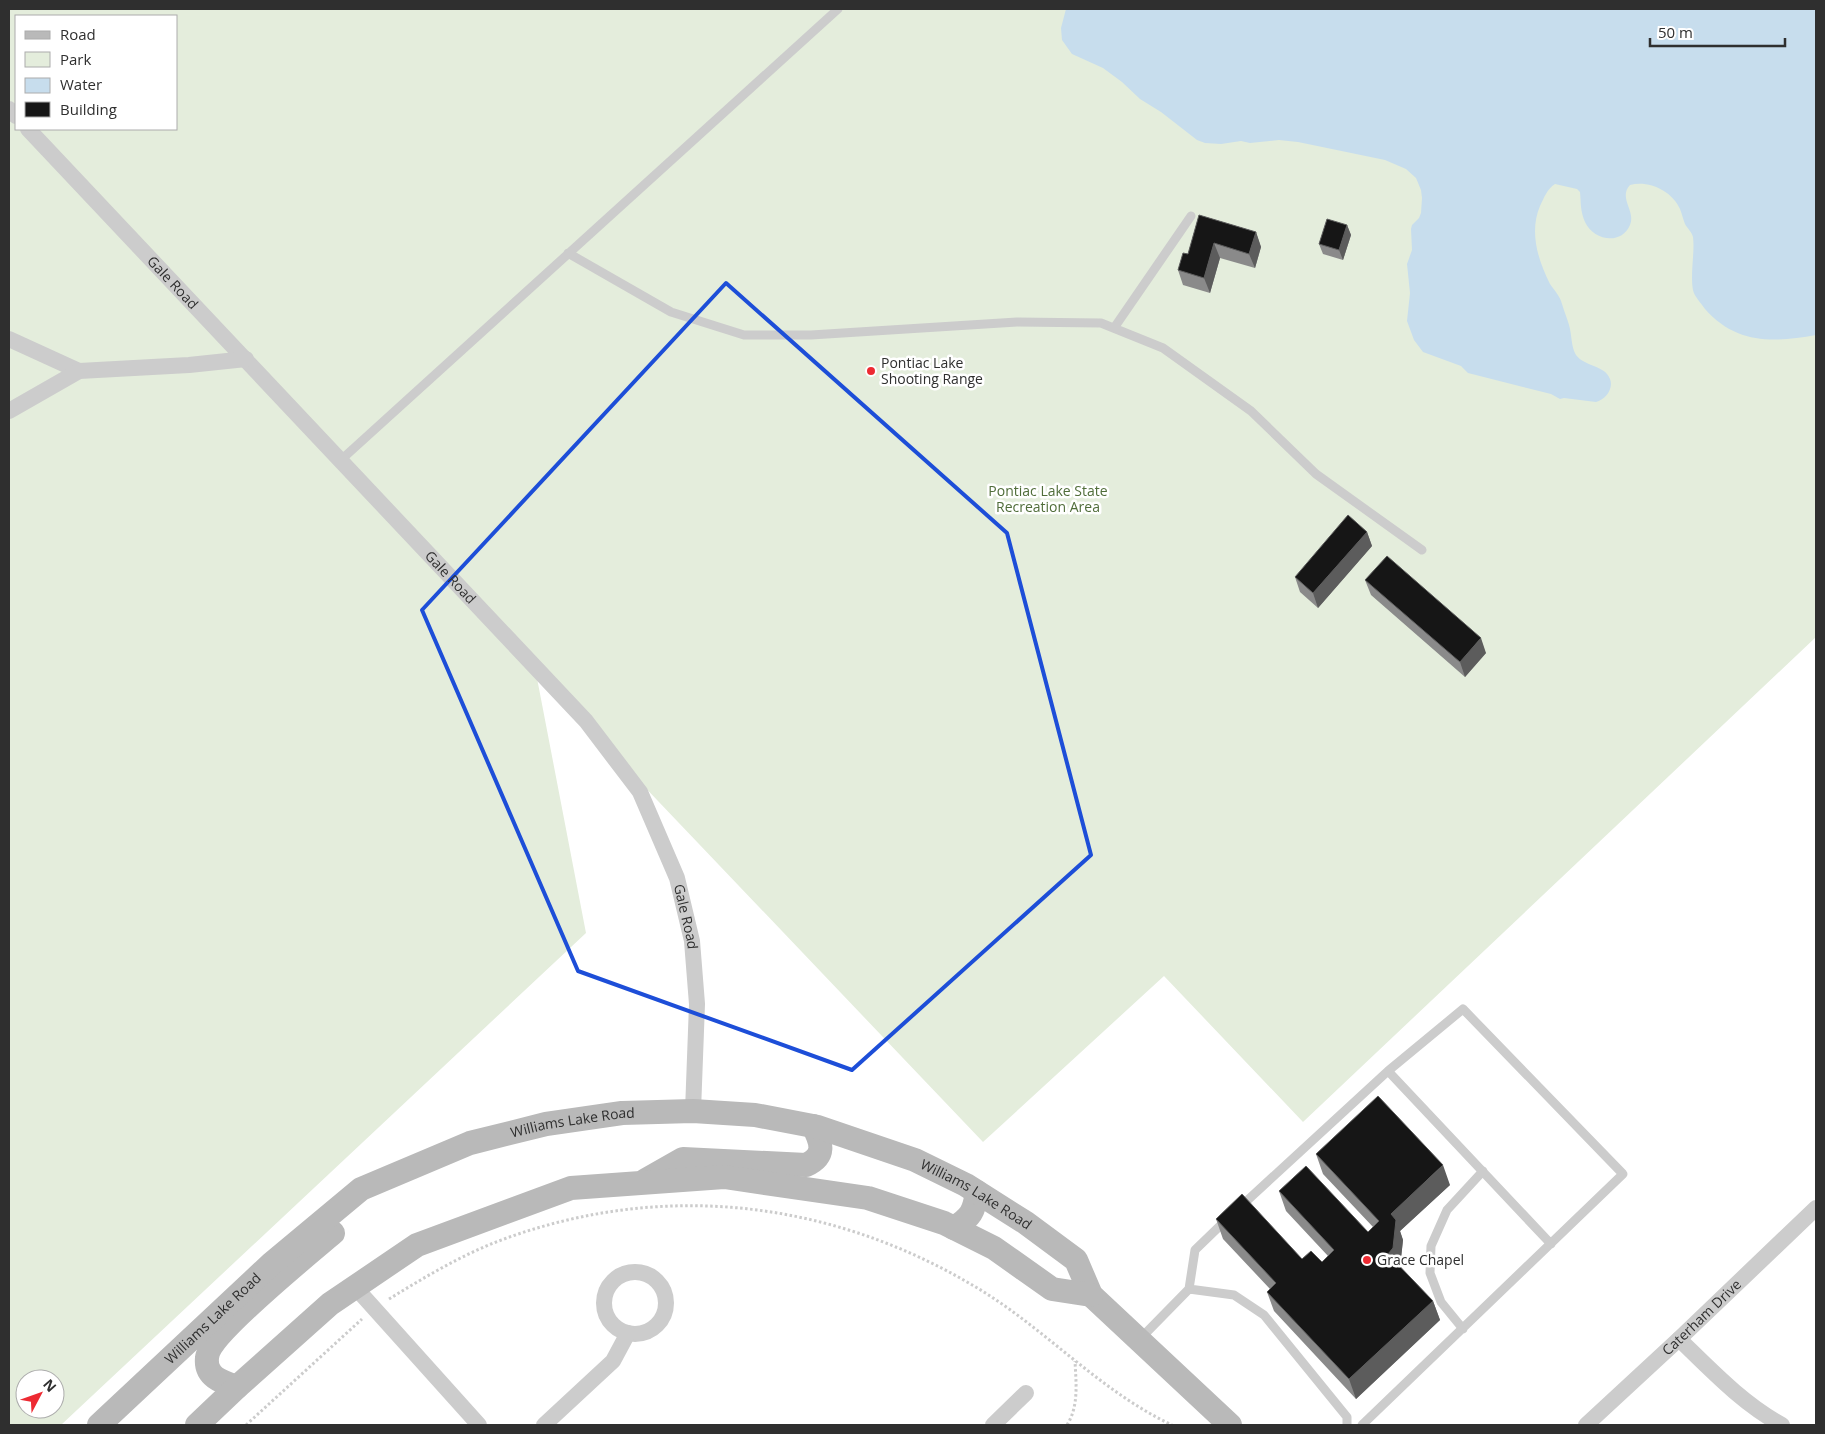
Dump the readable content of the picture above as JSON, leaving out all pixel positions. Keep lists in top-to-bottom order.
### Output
{
  "streets": {
    "main road": ["Williams Lake Road"],
    "street": ["Gale Road", "Caterham Drive"]
  },
  "crossings": [
    ["Gale Road", "Williams Lake Road"]
  ],
  "parks": ["Pontiac Lake State Recreation Area"],
  "places": ["Pontiac Lake Shooting Range", "Grace Chapel"],
  "legend": [
    "Road",
    "Park",
    "Water",
    "Building"
  ],
  "scale_bar": "50 m",
  "north": "top right"
}
